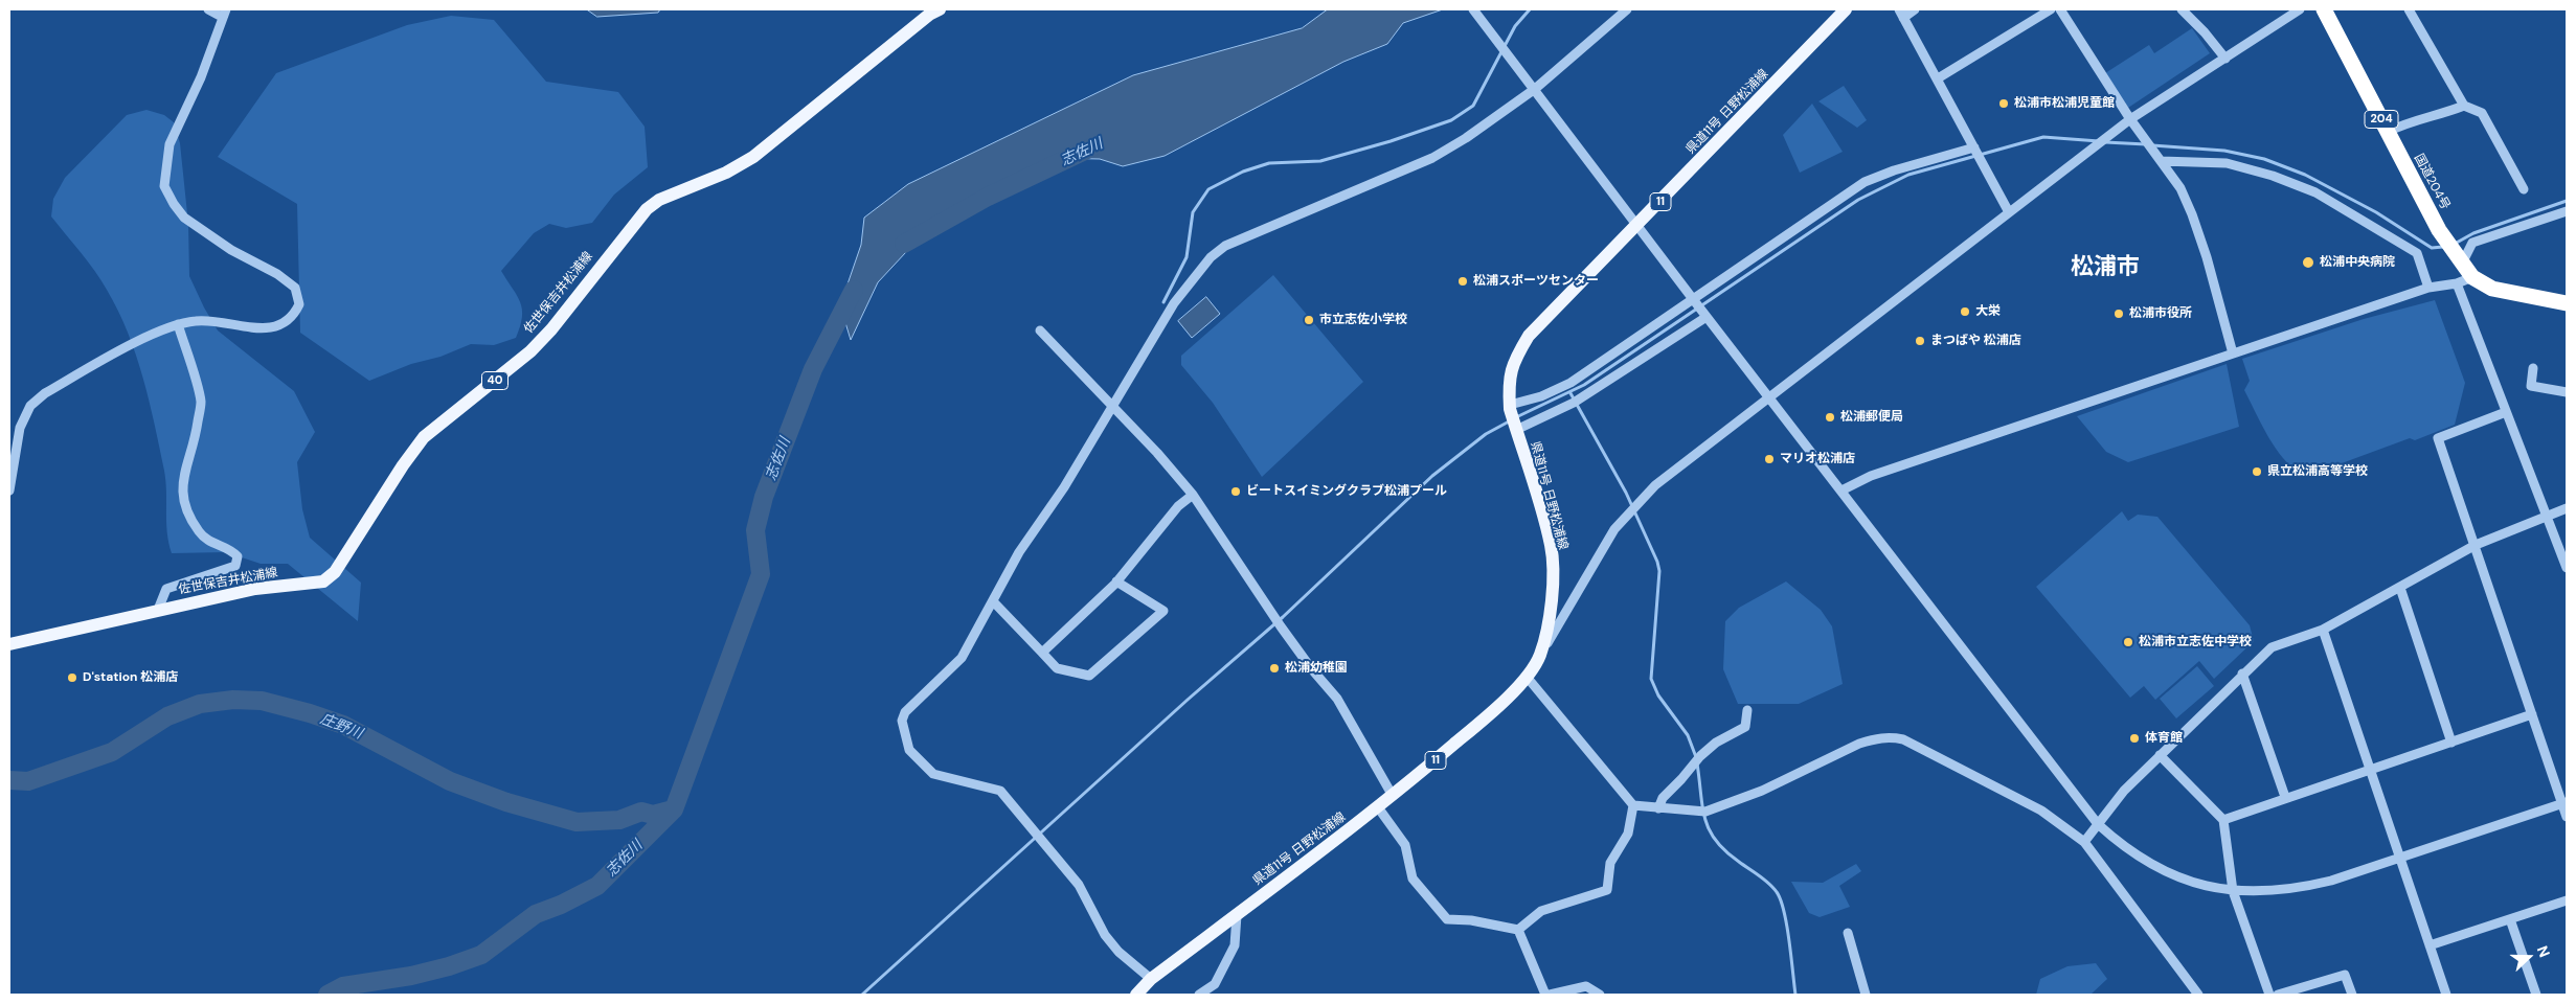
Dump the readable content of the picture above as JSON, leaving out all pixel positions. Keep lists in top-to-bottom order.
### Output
{
  "streets": {
    "highway": ["204", "国道204号"],
    "main road": [
      "県道11号 日野松浦線",
      "11",
      "佐世保吉井松浦線",
      "40"
    ]
  },
  "districts": ["松浦市"],
  "water": ["志佐川", "庄野川"],
  "places": [
    "松浦市松浦児童館",
    "松浦中央病院",
    "松浦スポーツセンター",
    "大栄",
    "松浦市役所",
    "市立志佐小学校",
    "まつばや 松浦店",
    "松浦郵便局",
    "マリオ松浦店",
    "県立松浦高等学校",
    "ビートスイミングクラブ松浦プール",
    "松浦市立志佐中学校",
    "松浦幼稚園",
    "D'station 松浦店",
    "体育館"
  ],
  "north": "right"
}
